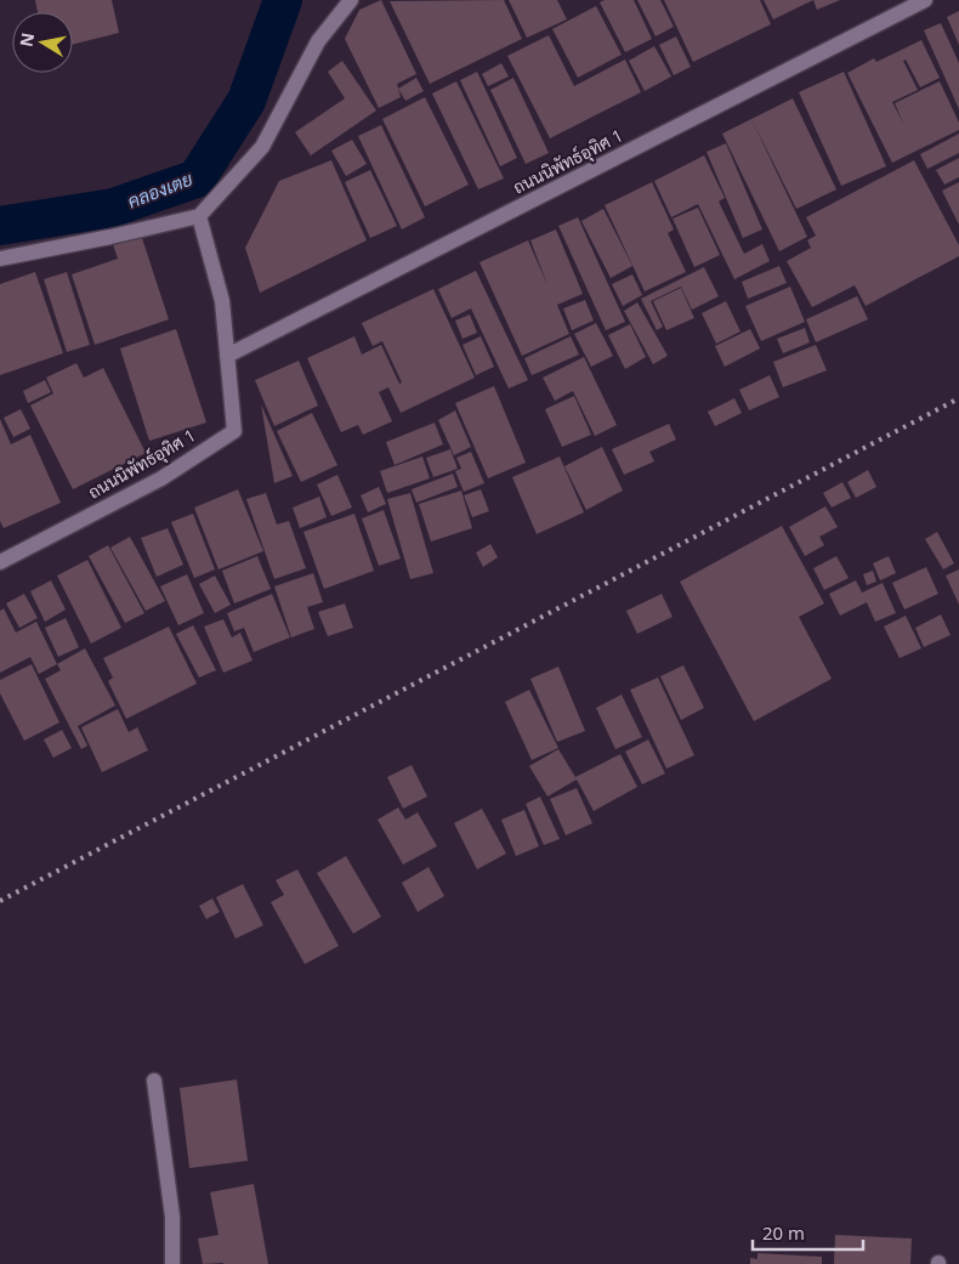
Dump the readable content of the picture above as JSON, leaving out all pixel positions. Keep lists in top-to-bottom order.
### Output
{
  "streets": {
    "street": ["ถนนนิพัทธ์อุทิศ 1"]
  },
  "water": ["คลองเตย"],
  "scale_bar": "20 m",
  "north": "left"
}
